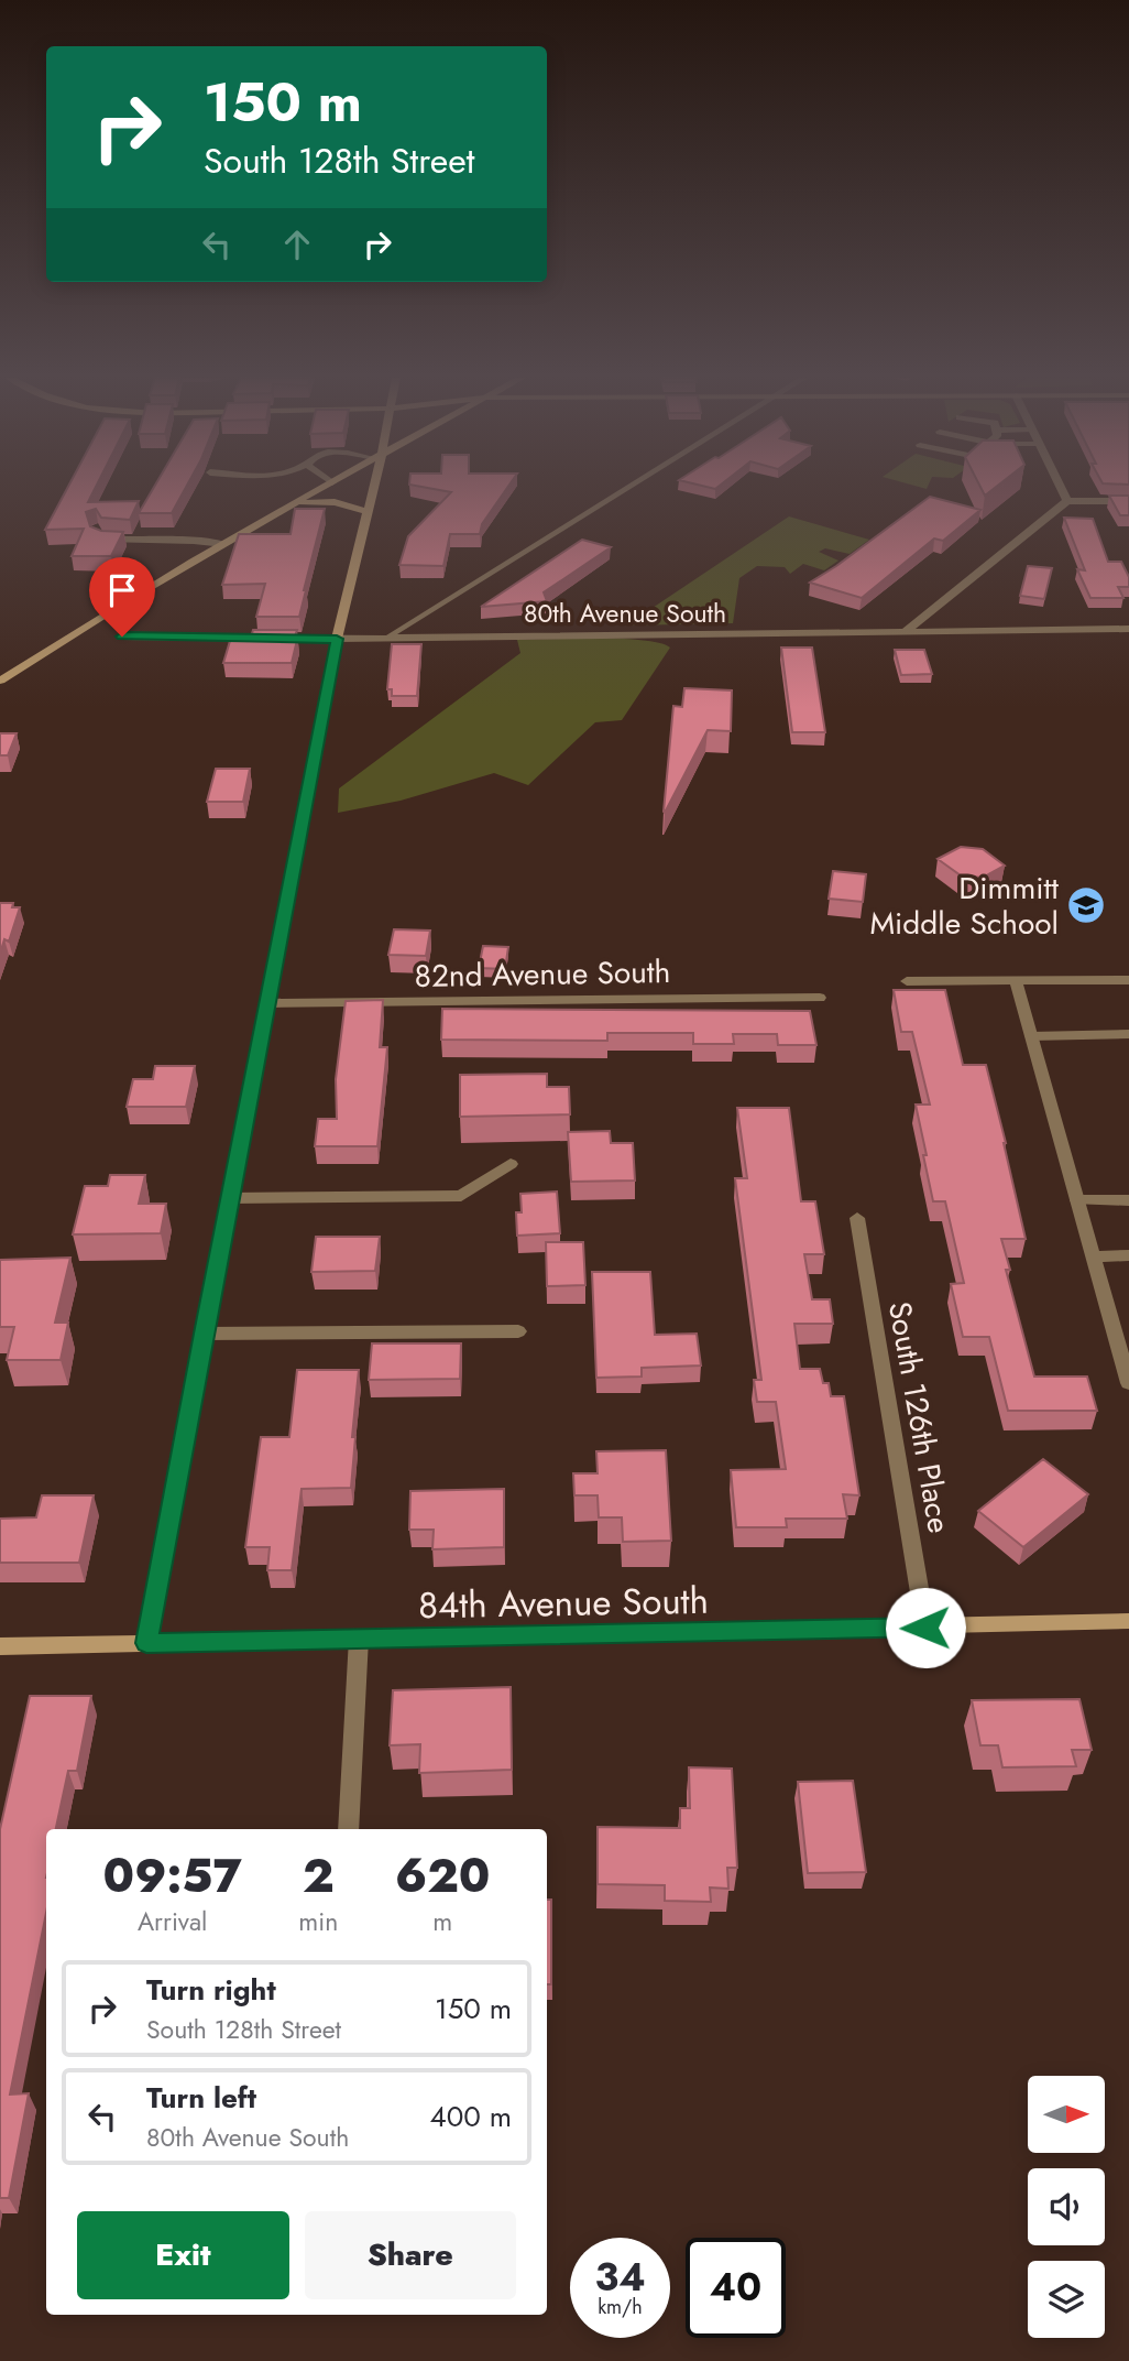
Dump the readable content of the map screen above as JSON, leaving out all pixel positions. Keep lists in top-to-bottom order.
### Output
{
  "streets": {
    "street": [
      "80th Avenue South",
      "82nd Avenue South",
      "South 126th Place",
      "84th Avenue South"
    ]
  },
  "crossings": [
    ["South 126th Place", "84th Avenue South"]
  ],
  "places": {
    "school or university": ["Dimmitt Middle School"]
  },
  "north": "right",
  "page": {
    "turn": ["150 m", "South 128th Street"],
    "eta": [
      "09:57",
      "Arrival",
      "2",
      "min",
      "620",
      "m"
    ],
    "list": [
      {
        "name": "Turn right",
        "note": "South 128th Street",
        "value": "150 m"
      },
      {
        "name": "Turn left",
        "note": "80th Avenue South",
        "value": "400 m"
      }
    ],
    "buttons": ["Exit", "Share"],
    "speed": "34 km/h",
    "limit": "40"
  }
}
